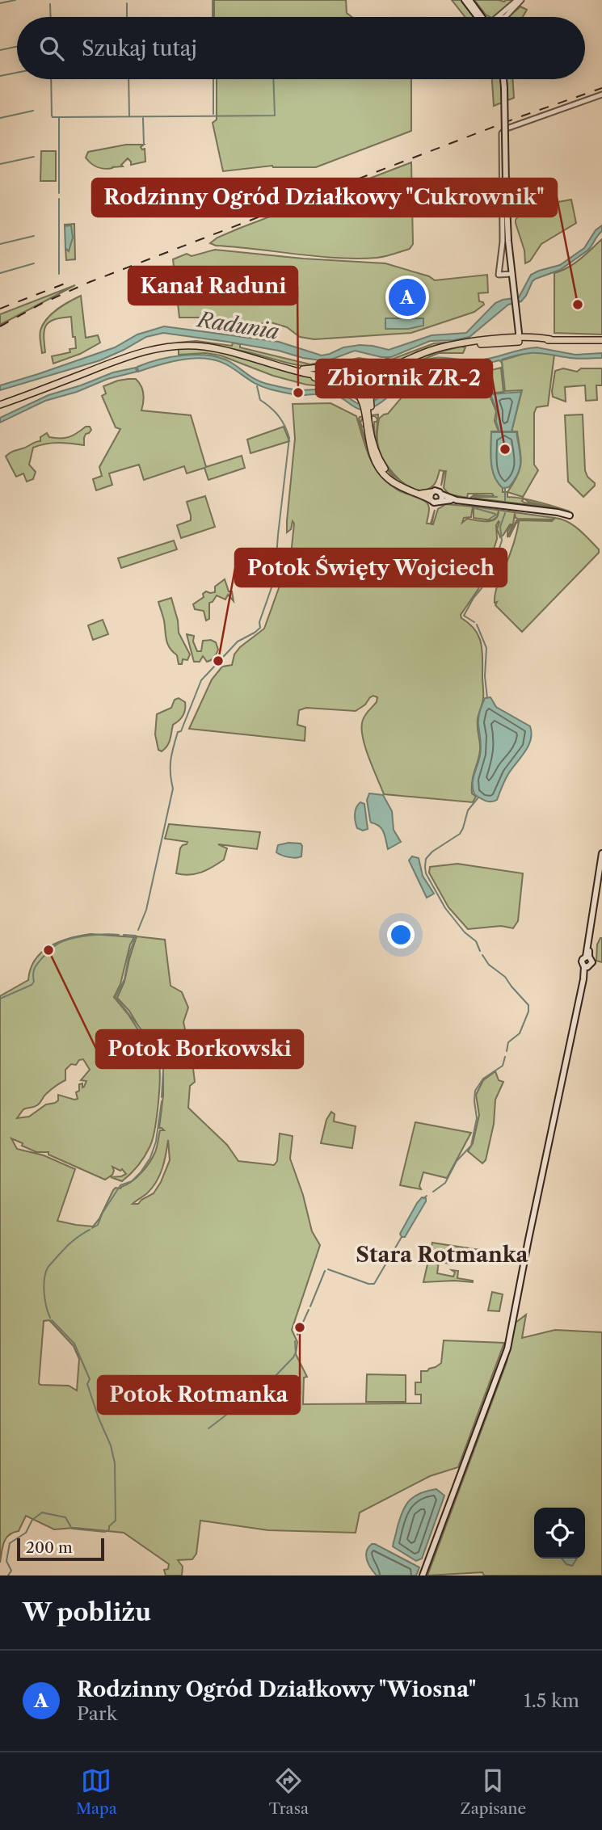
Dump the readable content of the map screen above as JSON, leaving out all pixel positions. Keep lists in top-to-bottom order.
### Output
{
  "districts": ["Stara Rotmanka"],
  "water": ["Radunia"],
  "places": [
    "Rodzinny Ogród Działkowy \"Cukrownik\"",
    "Kanał Raduni",
    "Zbiornik ZR-2",
    "Potok Święty Wojciech",
    "Potok Borkowski",
    "Potok Rotmanka"
  ],
  "scale_bar": "200 m",
  "page": {
    "search": "Szukaj tutaj",
    "pins": "A",
    "scale": "200 m",
    "heading": "W pobliżu",
    "list": [
      {
        "mark": "A",
        "name": "Rodzinny Ogród Działkowy \"Wiosna\"",
        "note": "Park",
        "value": "1.5 km"
      }
    ],
    "nav": ["Mapa", "Trasa", "Zapisane"]
  }
}
